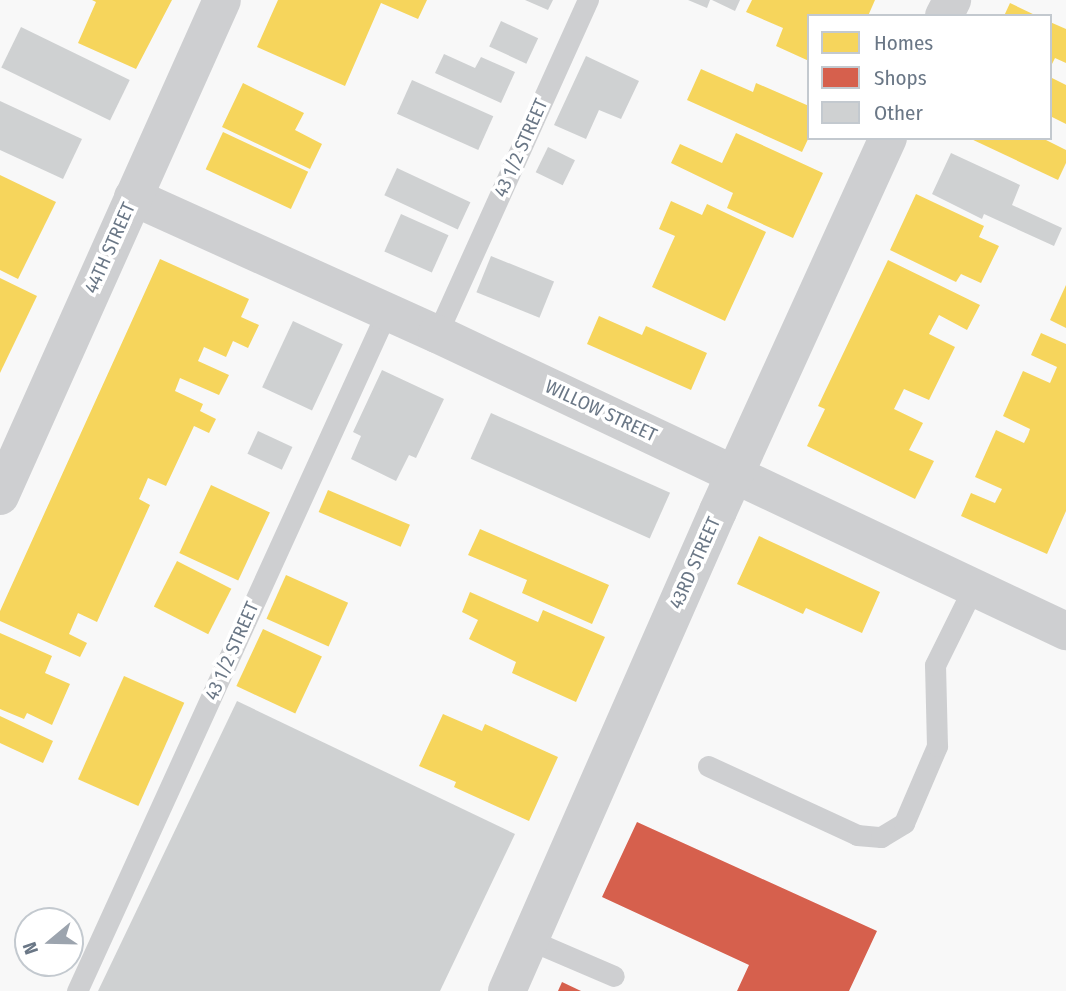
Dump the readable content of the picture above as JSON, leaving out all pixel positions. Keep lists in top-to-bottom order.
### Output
{
  "streets": {
    "street": ["44TH STREET", "WILLOW STREET", "43RD STREET"],
    "lane": ["43 1/2 STREET"]
  },
  "crossings": [
    ["43 1/2 STREET", "WILLOW STREET"],
    ["44TH STREET", "WILLOW STREET"],
    ["WILLOW STREET", "43RD STREET"]
  ],
  "legend": ["Homes", "Shops", "Other"],
  "north": "left"
}
